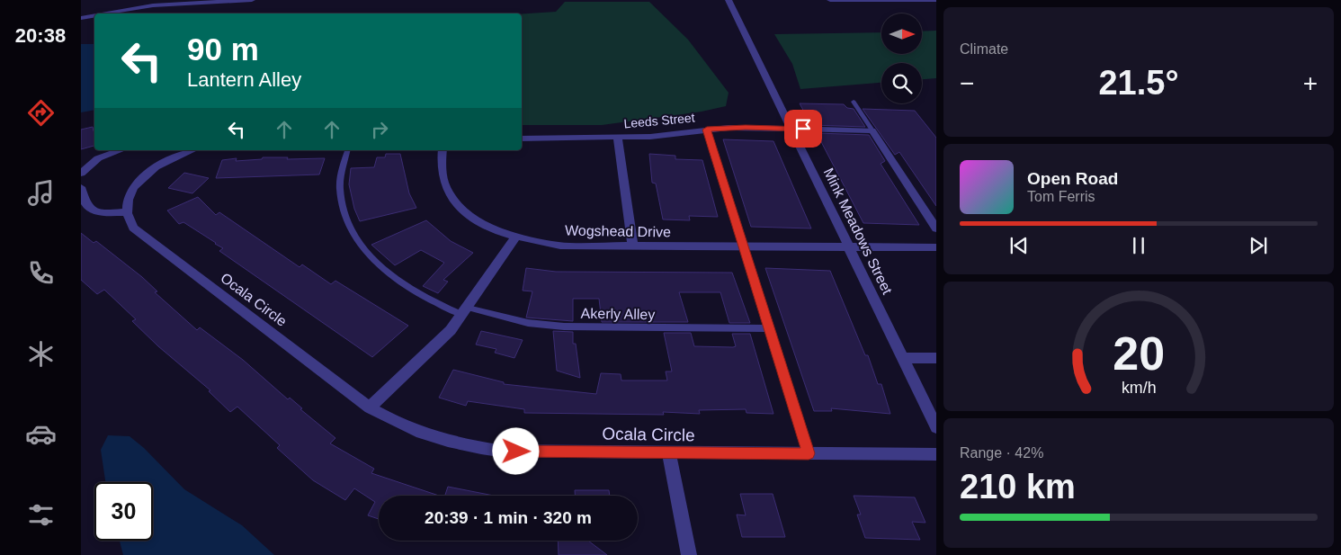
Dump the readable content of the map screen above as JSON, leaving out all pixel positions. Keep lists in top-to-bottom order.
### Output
{
  "streets": {
    "street": [
      "Leeds Street",
      "Wogshead Drive",
      "Mink Meadows Street",
      "Ocala Circle"
    ],
    "lane": ["Akerly Alley"]
  },
  "crossings": [
    ["Leeds Street", "Mink Meadows Street"],
    ["Wogshead Drive", "Mink Meadows Street"]
  ],
  "north": "right",
  "page": {
    "tabs": "20:38",
    "tile": [
      "Climate",
      ["Range · 42%", "210 km"]
    ],
    "turn": ["90 m", "Lantern Alley"],
    "heat": ["−", "21.5°", "+"],
    "song": ["Open Road", "Tom Ferris"],
    "limit": "30",
    "trip": "20:39 · 1 min · 320 m",
    "gauge": ["20", "km/h"]
  }
}
